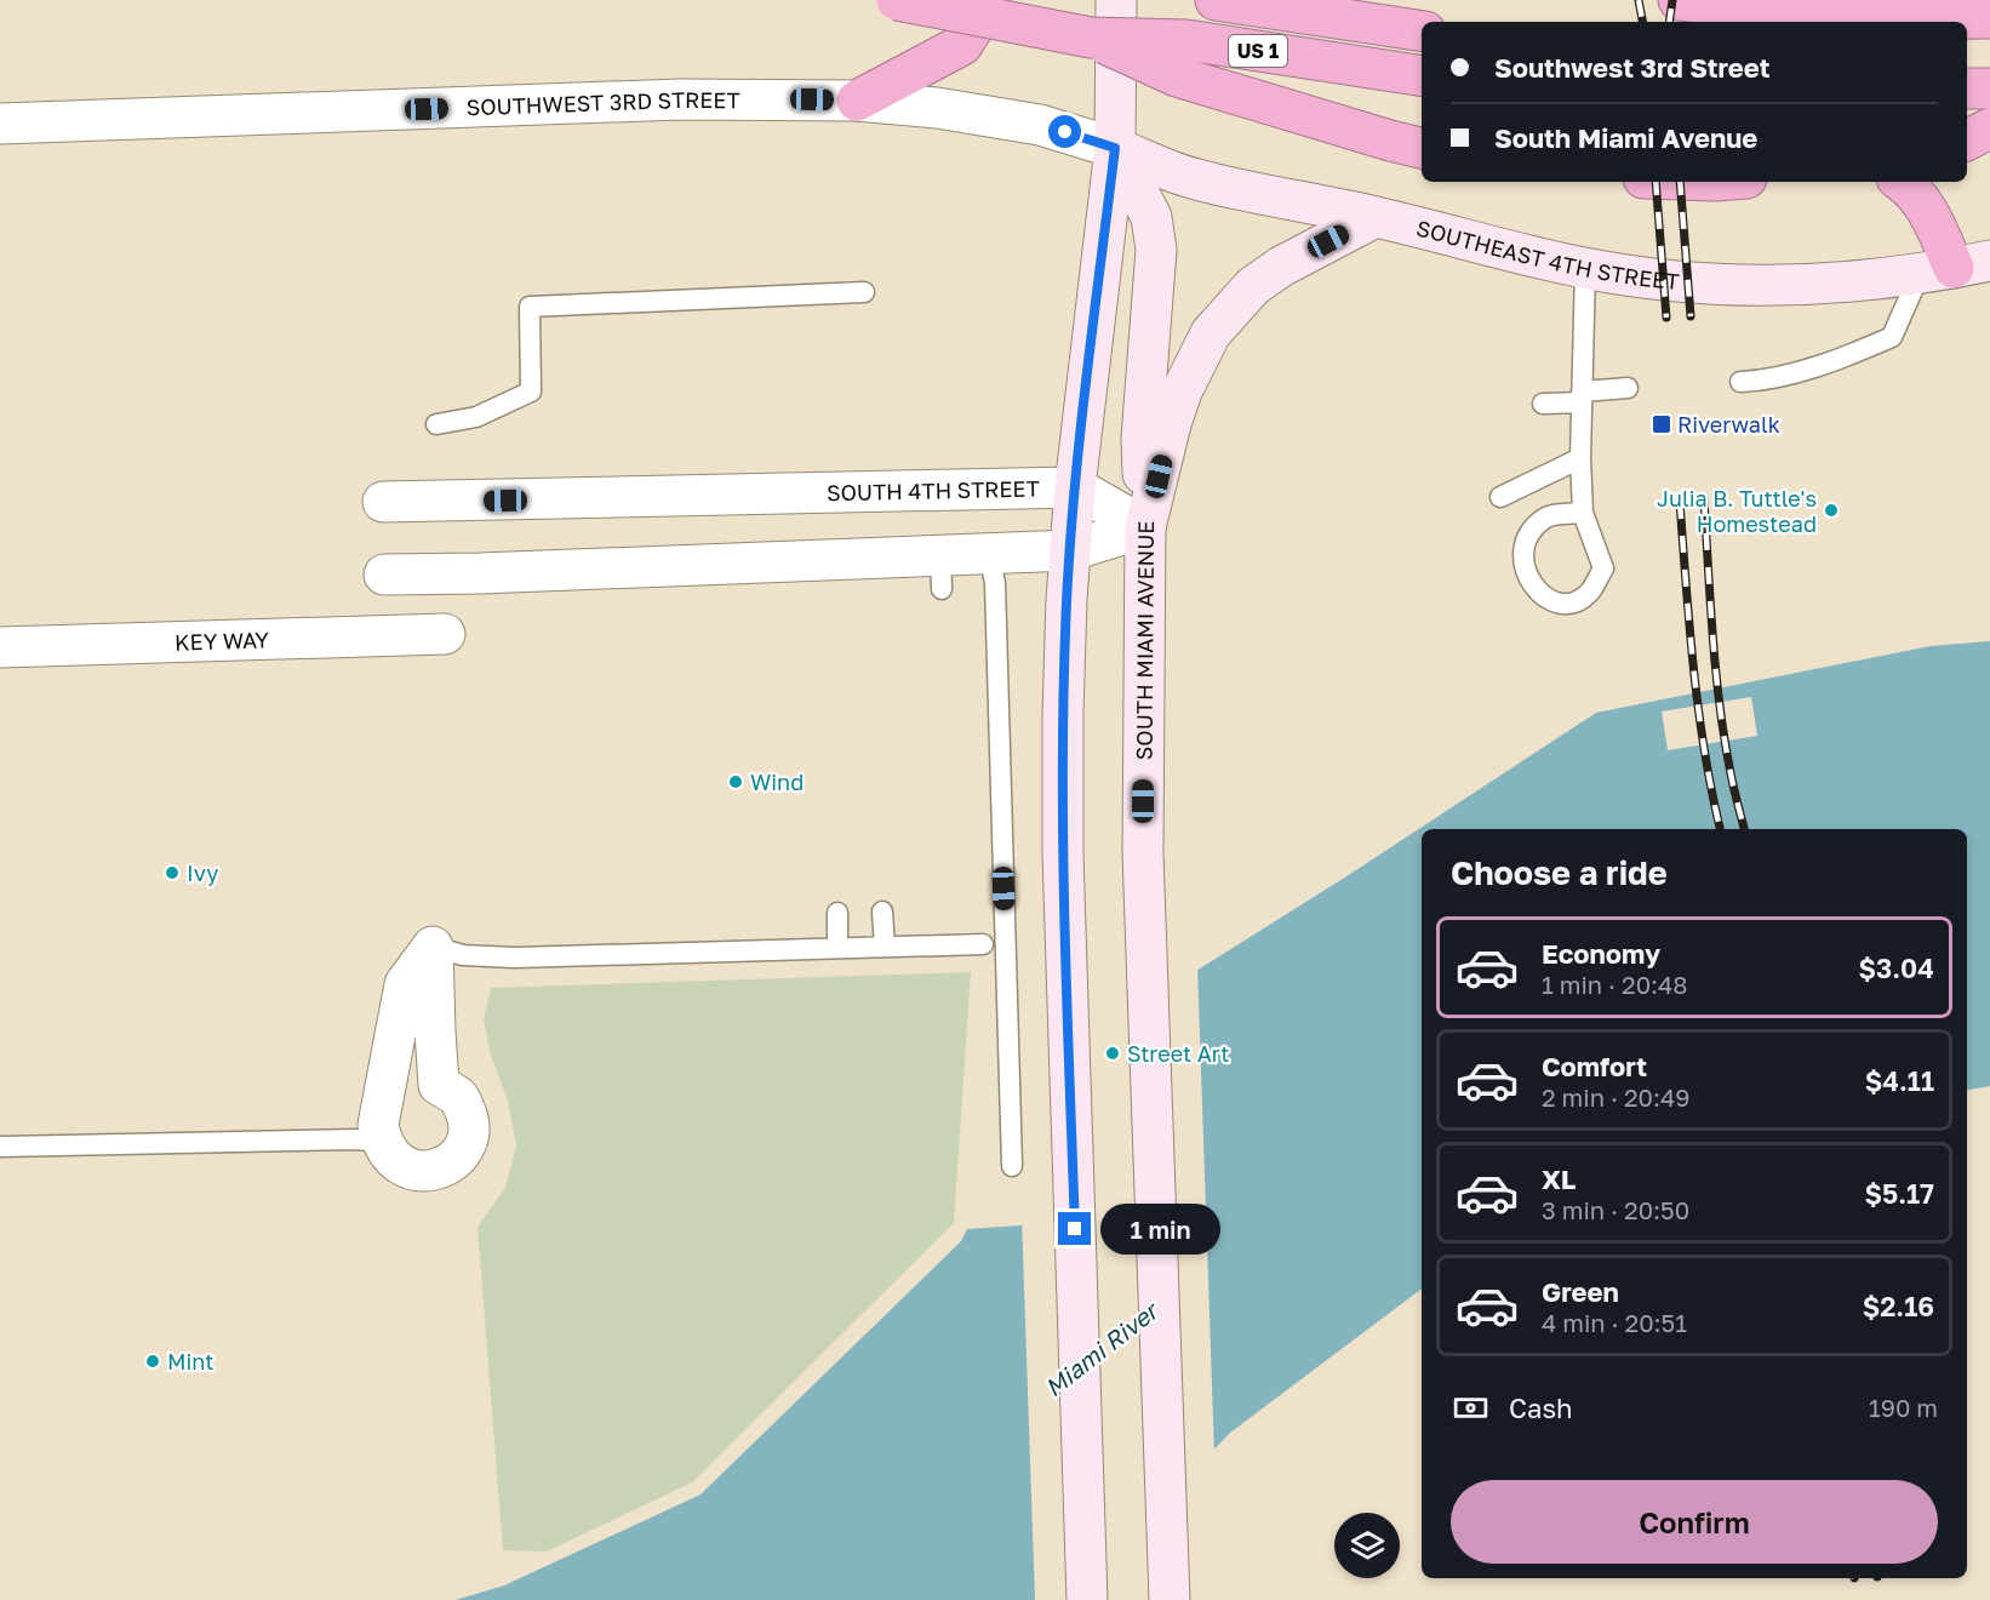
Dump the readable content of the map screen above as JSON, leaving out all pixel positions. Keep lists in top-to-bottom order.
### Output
{
  "streets": {
    "highway": ["US 1"],
    "main road": ["SOUTHEAST 4TH STREET", "SOUTH MIAMI AVENUE"],
    "street": ["SOUTHWEST 3RD STREET", "SOUTH 4TH STREET", "KEY WAY"]
  },
  "crossings": [
    ["SOUTHWEST 3RD STREET", "SOUTHEAST 4TH STREET"],
    ["SOUTHEAST 4TH STREET", "SOUTH MIAMI AVENUE"]
  ],
  "water": ["Miami River"],
  "places": {
    "transit": ["Riverwalk"],
    "other": [
      "Julia B. Tuttle's Homestead",
      "Wind",
      "Ivy",
      "Street Art",
      "Mint"
    ]
  },
  "page": {
    "banner": ["Southwest 3rd Street", "South Miami Avenue"],
    "heading": "Choose a ride",
    "list": [
      {
        "name": "Economy",
        "note": "1 min · 20:48",
        "value": "$3.04"
      },
      {
        "name": "Comfort",
        "note": "2 min · 20:49",
        "value": "$4.11"
      },
      {
        "name": "XL",
        "note": "3 min · 20:50",
        "value": "$5.17"
      },
      {
        "name": "Green",
        "note": "4 min · 20:51",
        "value": "$2.16"
      }
    ],
    "bubble": "1 min",
    "pay": ["Cash", "190 m"],
    "buttons": "Confirm"
  }
}
